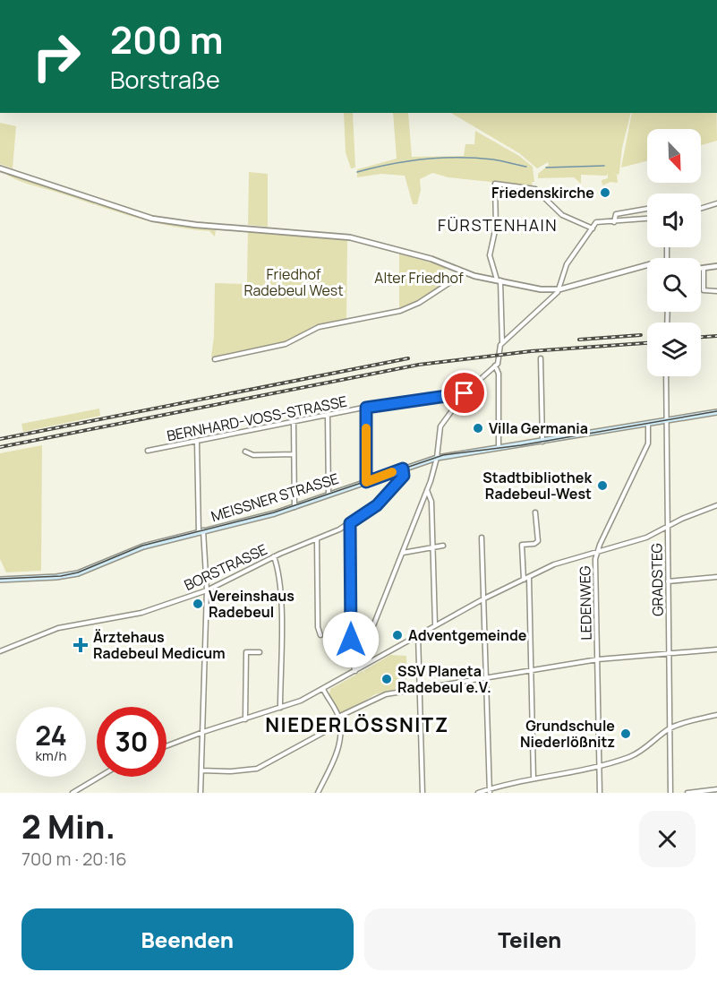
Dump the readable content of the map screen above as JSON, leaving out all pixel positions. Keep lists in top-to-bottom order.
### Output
{
  "streets": {
    "main road": ["MEISSNER STRASSE"],
    "street": [
      "BERNHARD-VOSS-STRASSE",
      "BORSTRASSE",
      "GRADSTEG",
      "LEDENWEG"
    ]
  },
  "crossings": [
    ["MEISSNER STRASSE", "BORSTRASSE"],
    ["MEISSNER STRASSE", "GRADSTEG"],
    ["MEISSNER STRASSE", "LEDENWEG"]
  ],
  "districts": ["FÜRSTENHAIN", "NIEDERLÖSSNITZ"],
  "parks": ["Friedhof Radebeul West", "Alter Friedhof"],
  "places": {
    "other": [
      "Friedenskirche",
      "Villa Germania",
      "Stadtbibliothek Radebeul-West",
      "Vereinshaus Radebeul",
      "Adventgemeinde",
      "SSV Planeta Radebeul e.V.",
      "Grundschule Niederlößnitz"
    ],
    "health": ["Ärztehaus Radebeul Medicum"]
  },
  "north": "bottom right",
  "page": {
    "turn": ["200 m", "Borstraße"],
    "speed": "24 km/h",
    "limit": "30",
    "heading": ["2 Min.", "700 m · 20:16"],
    "buttons": ["Beenden", "Teilen"]
  }
}
